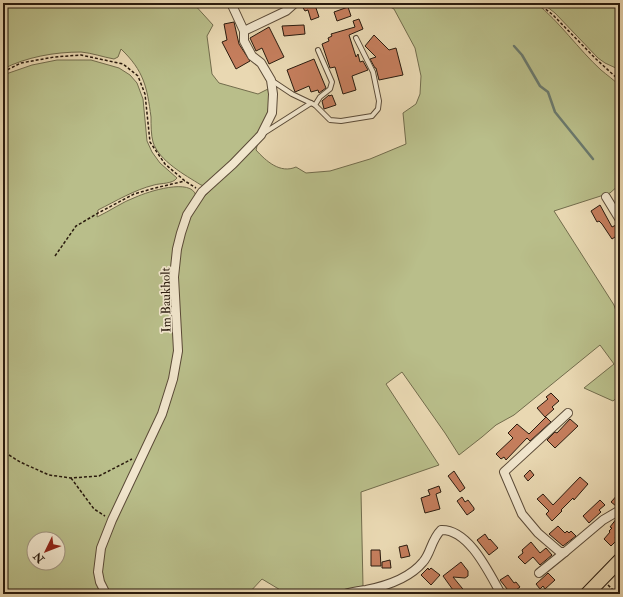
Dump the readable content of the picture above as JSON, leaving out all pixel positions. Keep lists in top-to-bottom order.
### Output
{
  "streets": {
    "street": ["Im Baukholt"]
  },
  "north": "bottom left"
}
